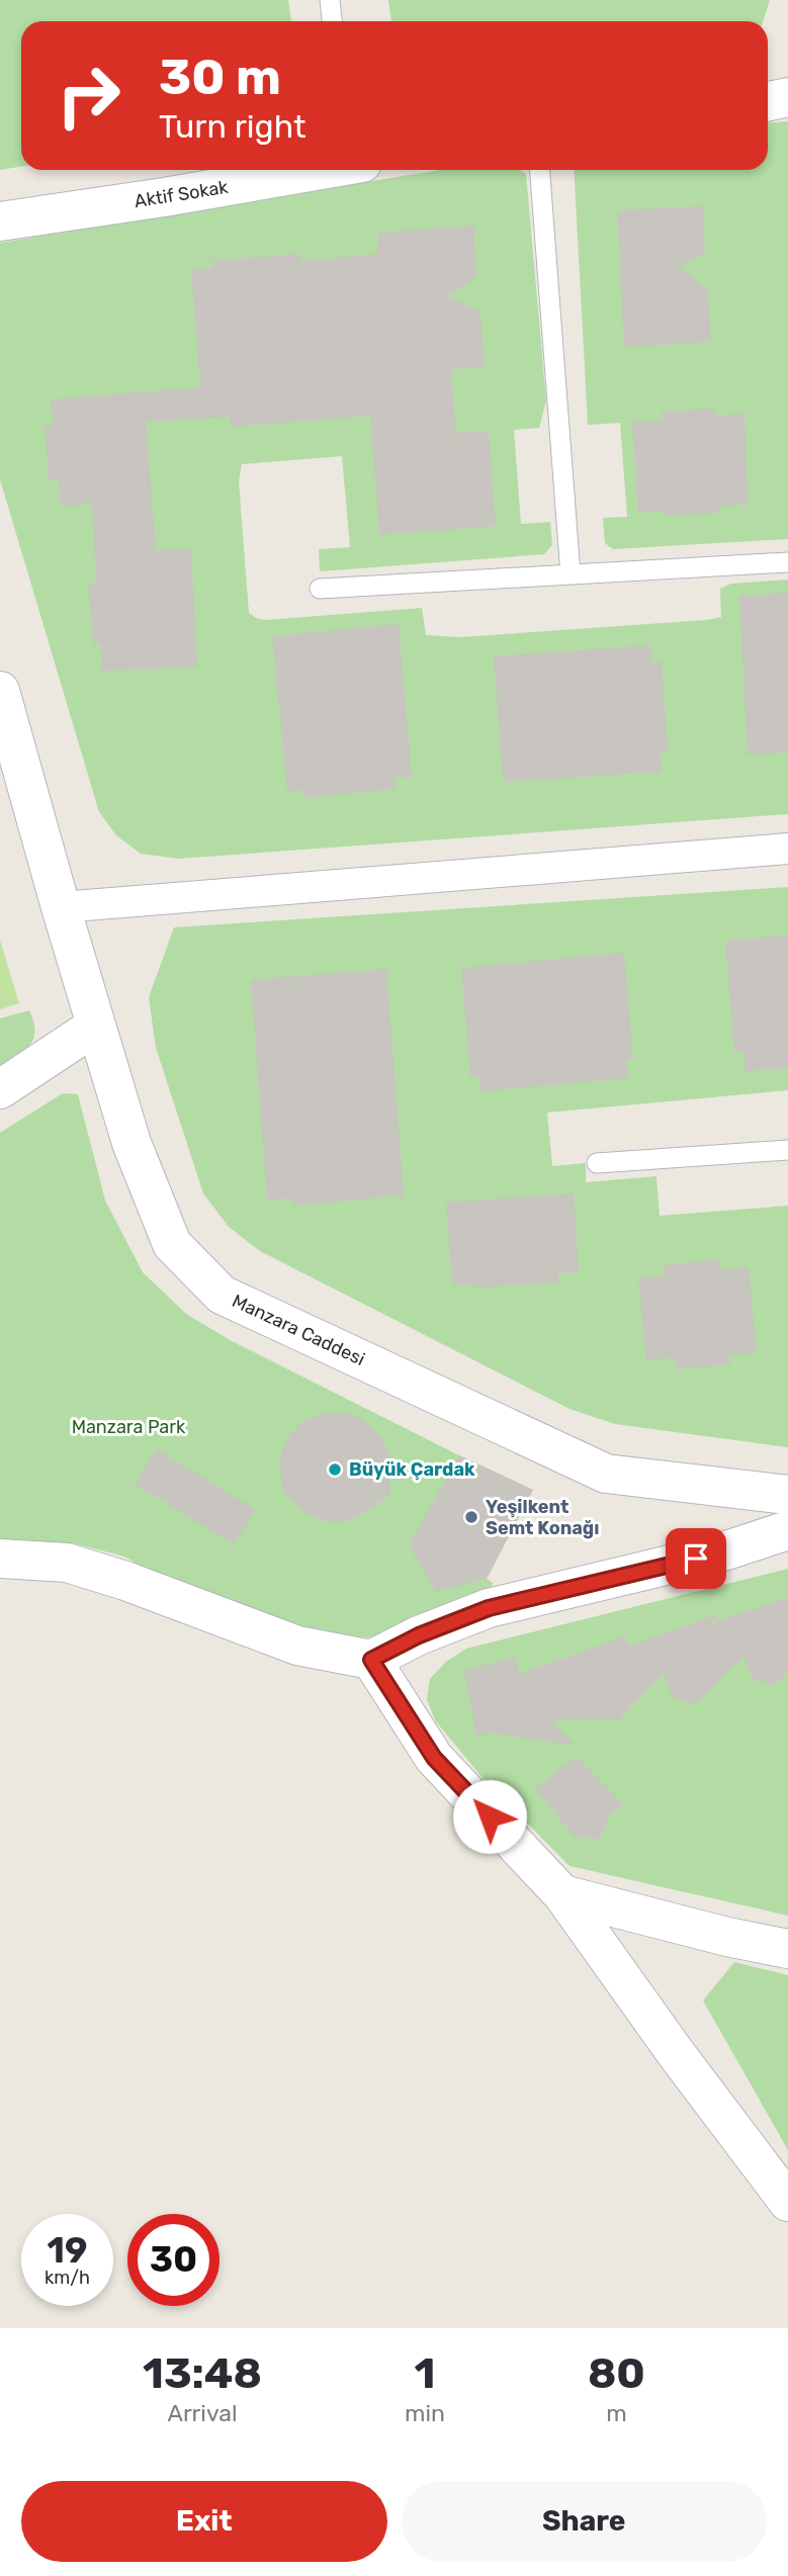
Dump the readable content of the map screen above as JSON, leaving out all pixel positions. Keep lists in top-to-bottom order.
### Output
{
  "streets": {
    "street": ["Aktif Sokak", "Manzara Caddesi"]
  },
  "parks": ["Manzara Park"],
  "places": ["Büyük Çardak", "Yeşilkent Semt Konağı"],
  "page": {
    "turn": ["30 m", "Turn right"],
    "speed": "19 km/h",
    "limit": "30",
    "eta": [
      "13:48",
      "Arrival",
      "1",
      "min",
      "80",
      "m"
    ],
    "buttons": ["Exit", "Share"]
  }
}
